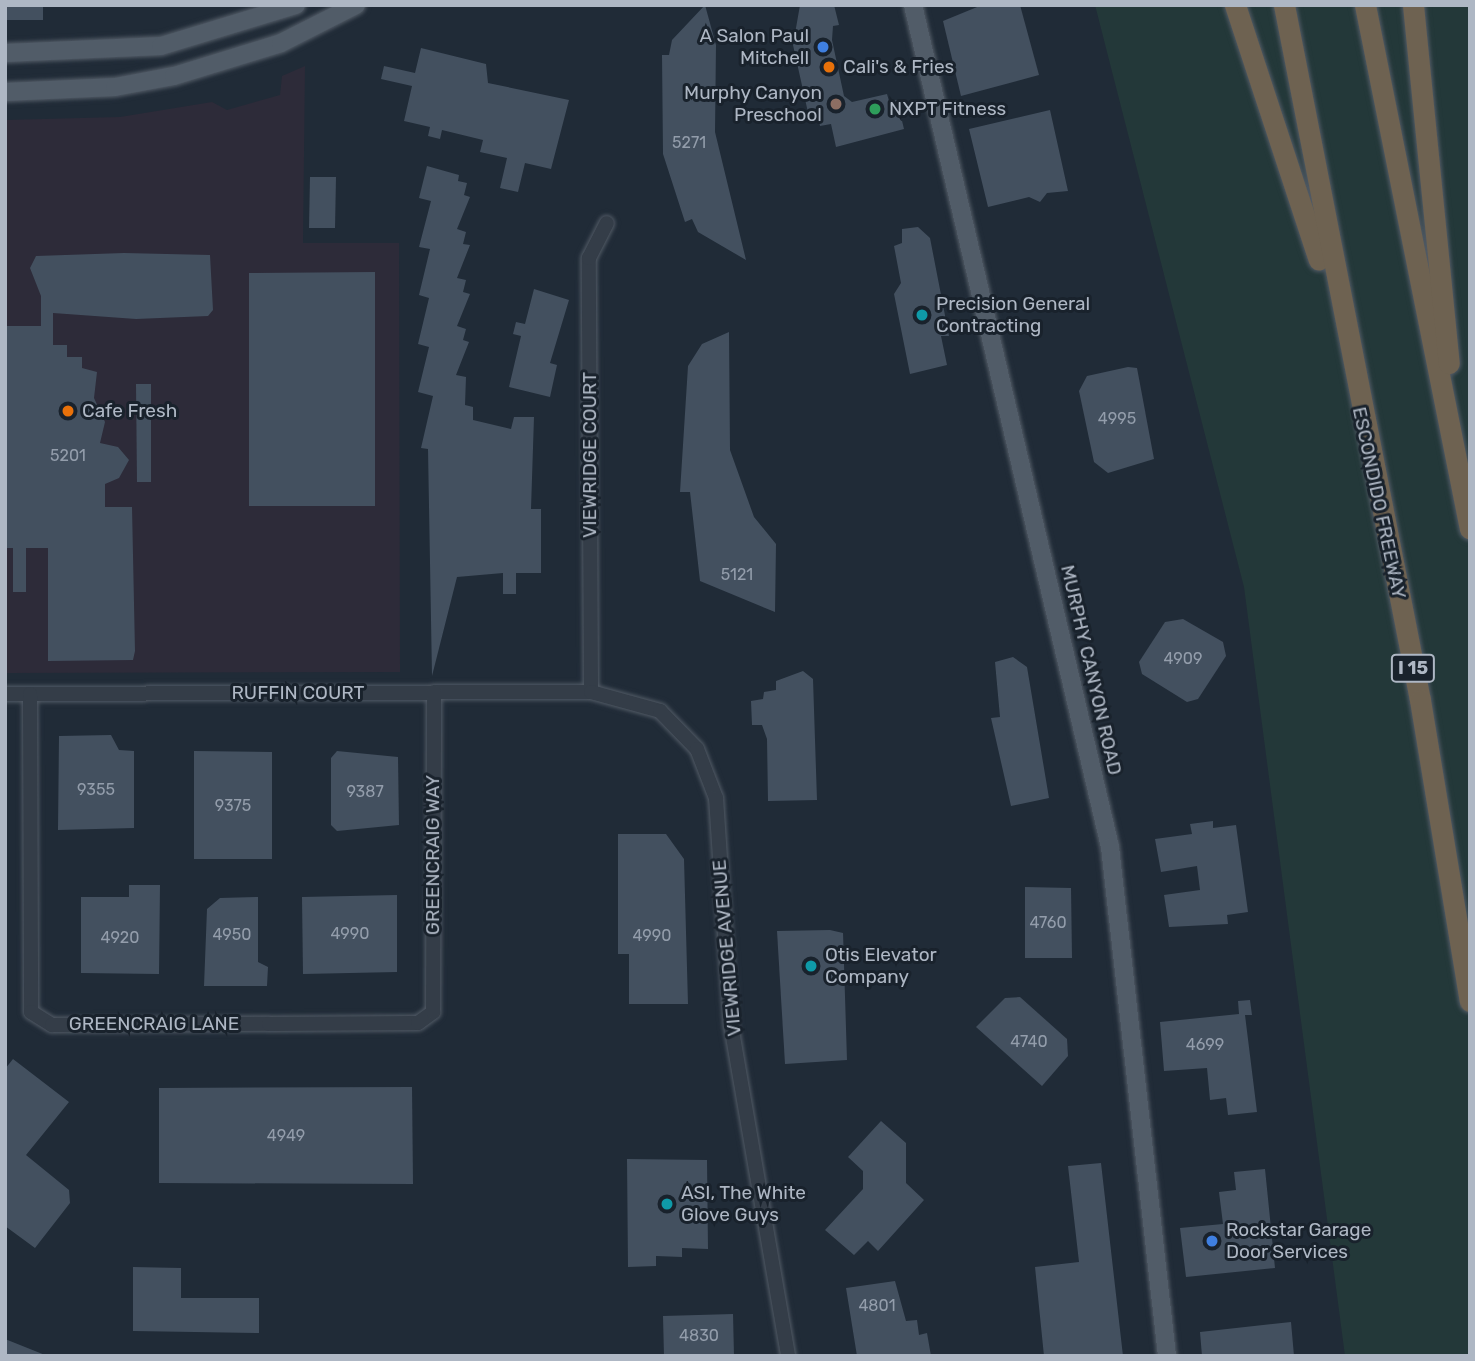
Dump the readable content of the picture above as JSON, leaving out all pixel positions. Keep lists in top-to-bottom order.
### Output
{
  "streets": {
    "highway": ["ESCONDIDO FREEWAY", "I 15"],
    "main road": ["MURPHY CANYON ROAD"],
    "street": [
      "VIEWRIDGE COURT",
      "RUFFIN COURT",
      "GREENCRAIG WAY",
      "VIEWRIDGE AVENUE",
      "GREENCRAIG LANE"
    ]
  },
  "crossings": [
    ["VIEWRIDGE COURT", "RUFFIN COURT"],
    ["VIEWRIDGE COURT", "VIEWRIDGE AVENUE"],
    ["RUFFIN COURT", "GREENCRAIG WAY"],
    ["RUFFIN COURT", "VIEWRIDGE AVENUE"],
    ["RUFFIN COURT", "GREENCRAIG LANE"],
    ["GREENCRAIG WAY", "GREENCRAIG LANE"]
  ],
  "places": [
    "A Salon Paul Mitchell",
    "Cali's & Fries",
    "Murphy Canyon Preschool",
    "NXPT Fitness",
    "Precision General Contracting",
    "Cafe Fresh",
    "Otis Elevator Company",
    "ASI, The White Glove Guys",
    "Rockstar Garage Door Services"
  ],
  "house_numbers": [
    "5271",
    "4995",
    "5201",
    "5121",
    "4909",
    "9355",
    "9387",
    "9375",
    "4760",
    "4990",
    "4950",
    "4990",
    "4920",
    "4740",
    "4699",
    "4949",
    "4801",
    "4830"
  ]
}
